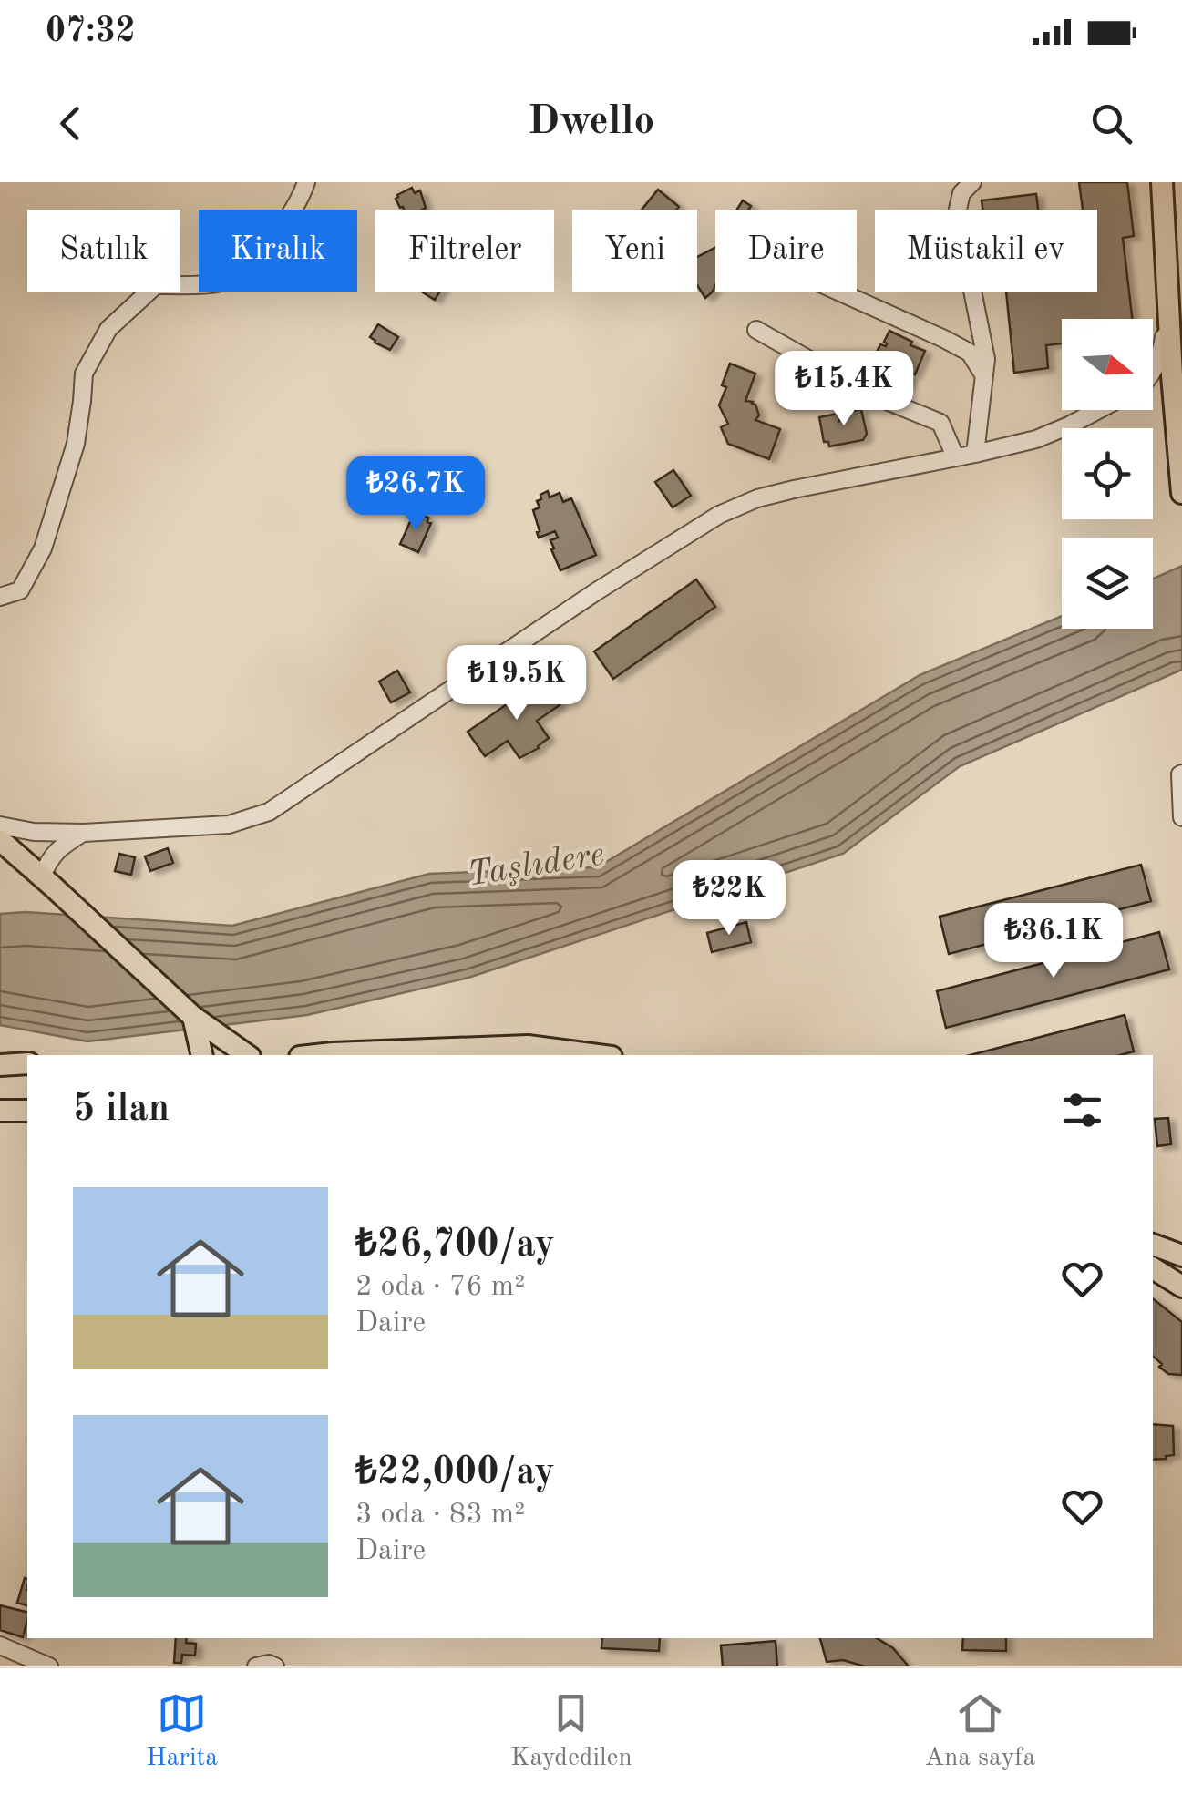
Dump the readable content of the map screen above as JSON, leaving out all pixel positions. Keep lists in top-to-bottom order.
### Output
{
  "water": ["Taşlıdere"],
  "north": "right",
  "page": {
    "status": "07:32",
    "header": "Dwello",
    "chip": [
      "Satılık",
      "Kiralık",
      "Filtreler",
      "Yeni",
      "Daire",
      "Müstakil ev"
    ],
    "price": [
      "₺15.4K",
      "₺26.7K",
      "₺19.5K",
      "₺22K",
      "₺36.1K"
    ],
    "heading": "5 ilan",
    "list": [
      {
        "name": "₺26,700/ay",
        "note": "2 oda · 76 m² · Daire"
      },
      {
        "name": "₺22,000/ay",
        "note": "3 oda · 83 m² · Daire"
      }
    ],
    "tabs": ["Harita", "Kaydedilen", "Ana sayfa"]
  }
}
